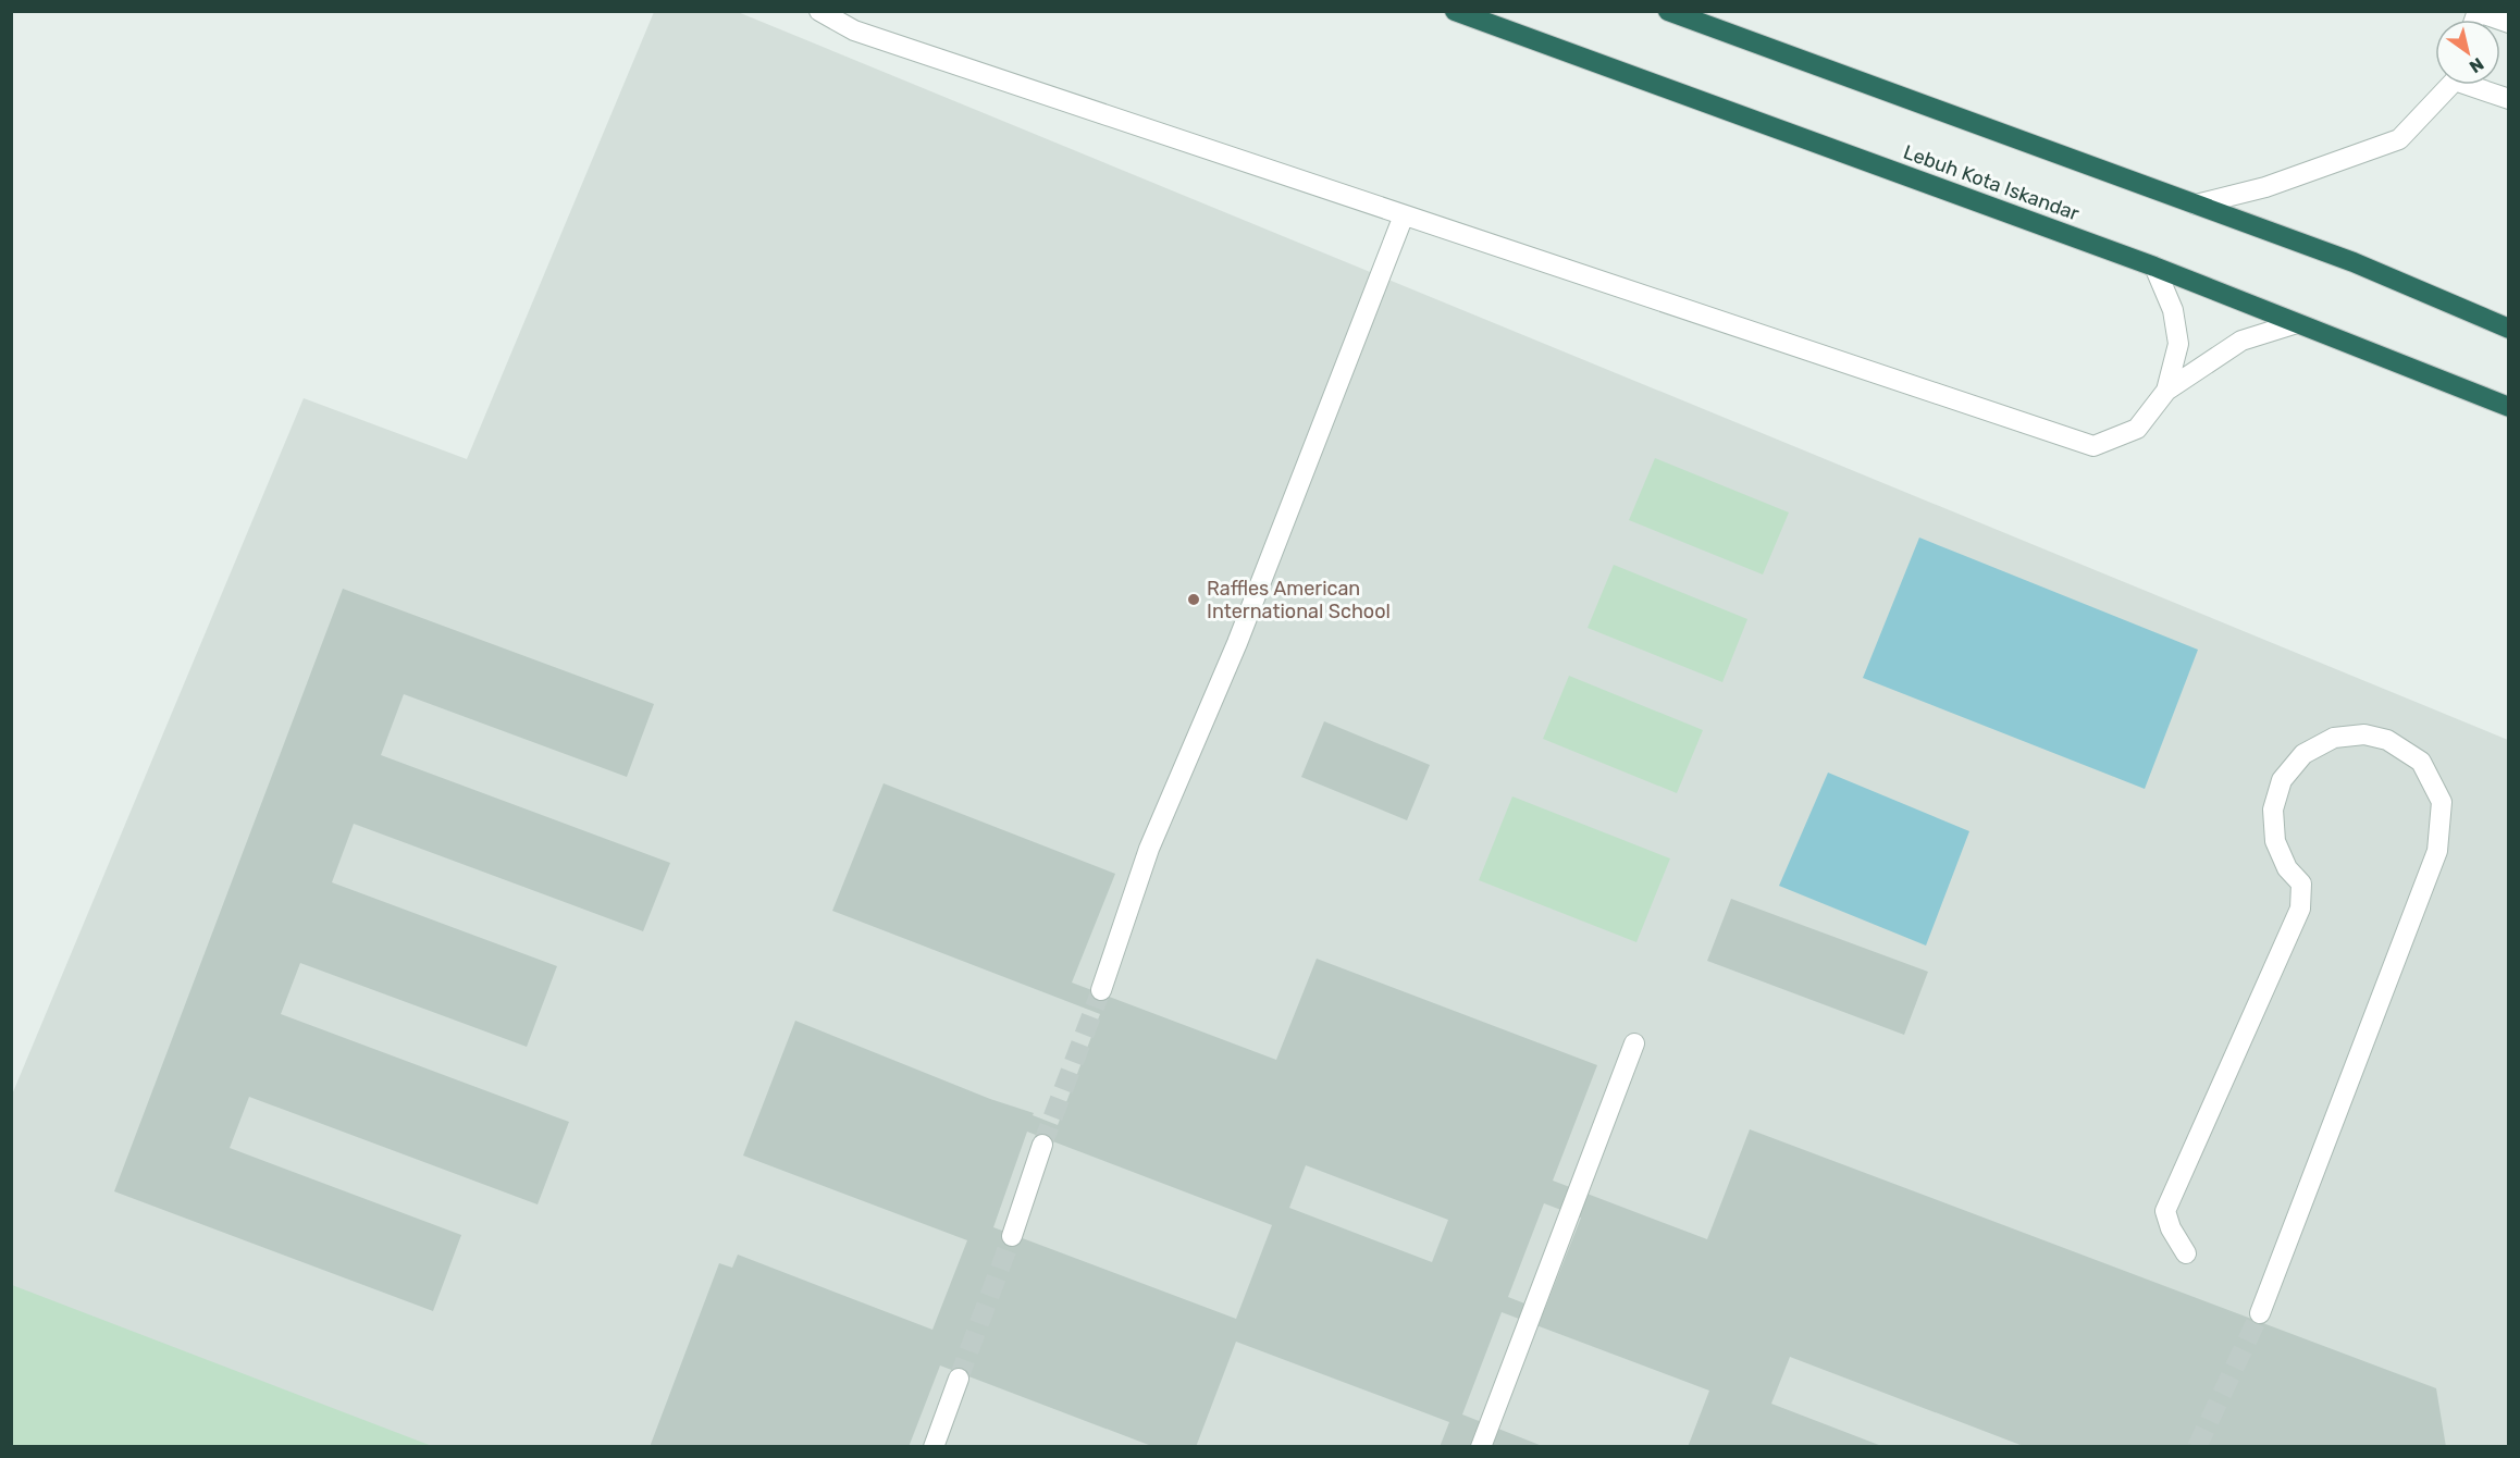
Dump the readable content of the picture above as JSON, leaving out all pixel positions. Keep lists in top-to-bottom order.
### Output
{
  "streets": {
    "highway": ["Lebuh Kota Iskandar"]
  },
  "places": ["Raffles American International School"],
  "north": "bottom right"
}
